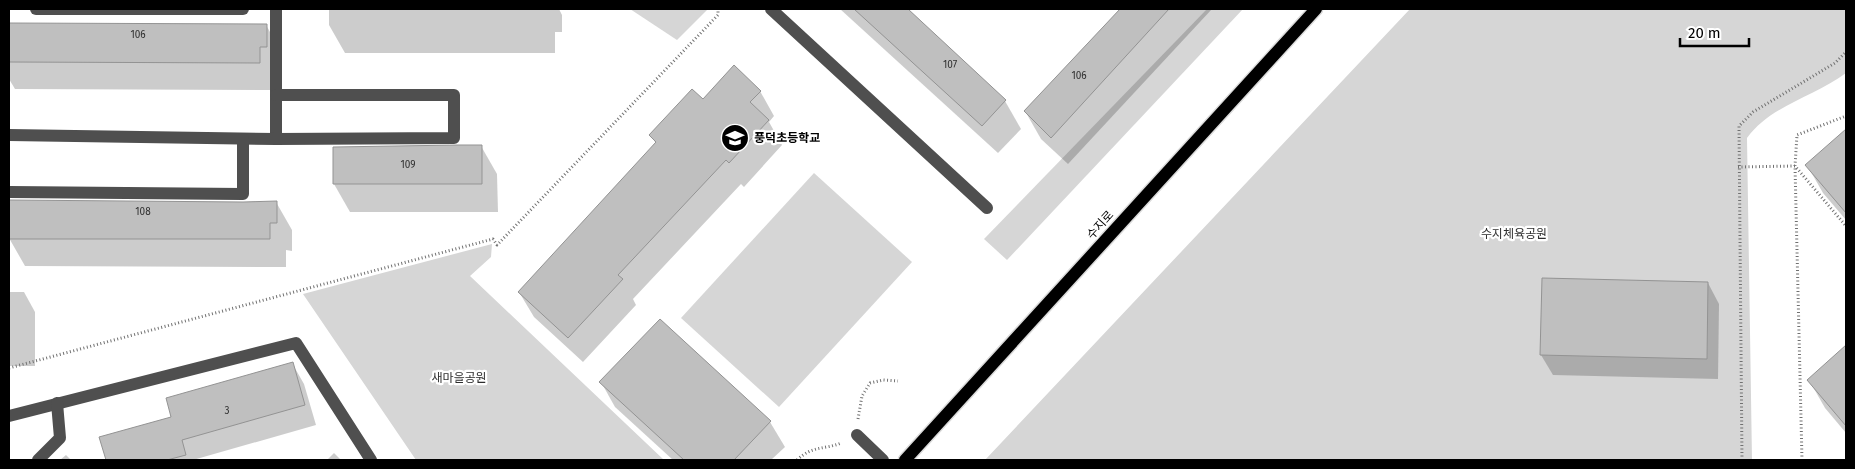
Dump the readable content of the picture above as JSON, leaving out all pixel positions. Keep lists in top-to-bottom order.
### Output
{
  "streets": {
    "main road": ["수지로"]
  },
  "parks": ["수지체육공원", "새마을공원"],
  "places": {
    "school or university": ["풍덕초등학교"]
  },
  "house_numbers": [
    "106",
    "107",
    "106",
    "109",
    "108",
    "3"
  ],
  "scale_bar": "20 m"
}
